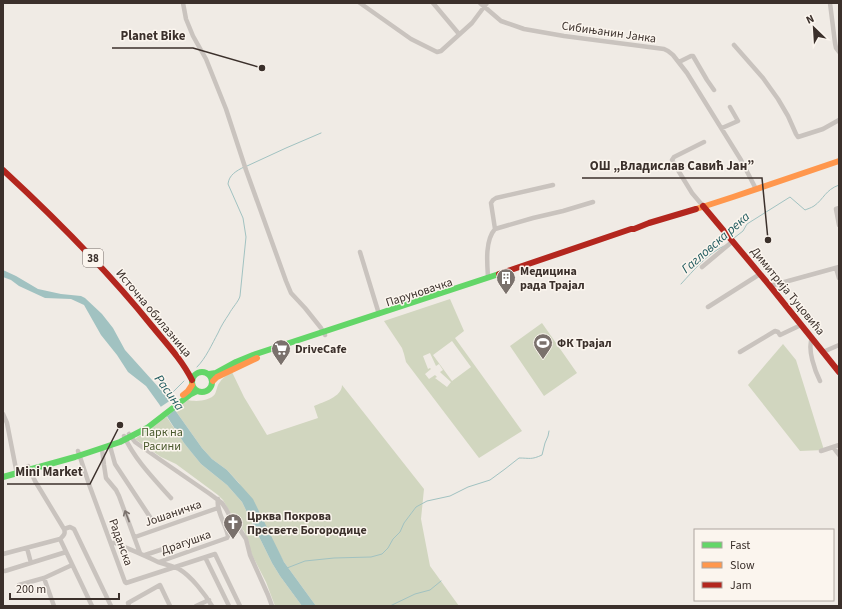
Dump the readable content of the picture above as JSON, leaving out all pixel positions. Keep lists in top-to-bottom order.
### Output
{
  "streets": {
    "main road": [
      "38",
      "Димитрија Туцовића",
      "Паруновачка",
      "Источна обилазница"
    ],
    "street": [
      "Сибињанин Јанка",
      "Јошаничка",
      "Раданска",
      "Драгушка"
    ]
  },
  "crossings": [
    ["Сибињанин Јанка", "Паруновачка"],
    ["38", "Паруновачка"],
    ["38", "Источна обилазница"],
    ["Димитрија Туцовића", "Паруновачка"],
    ["Паруновачка", "Источна обилазница"],
    ["Јошаничка", "Драгушка"]
  ],
  "water": ["Гагловска река", "Расина"],
  "parks": ["Парк на Расини"],
  "places": {
    "other": ["Planet Bike", "ОШ „Владислав Савић Јан”", "Mini Market"],
    "building": ["Медицина рада Трајал"],
    "sports": ["ФК Трајал"],
    "supermarket": ["DriveCafe"],
    "church": ["Црква Покрова Пресвете Богородице"]
  },
  "legend": ["Fast", "Slow", "Jam"],
  "scale_bar": "200 m",
  "north": "top left"
}
